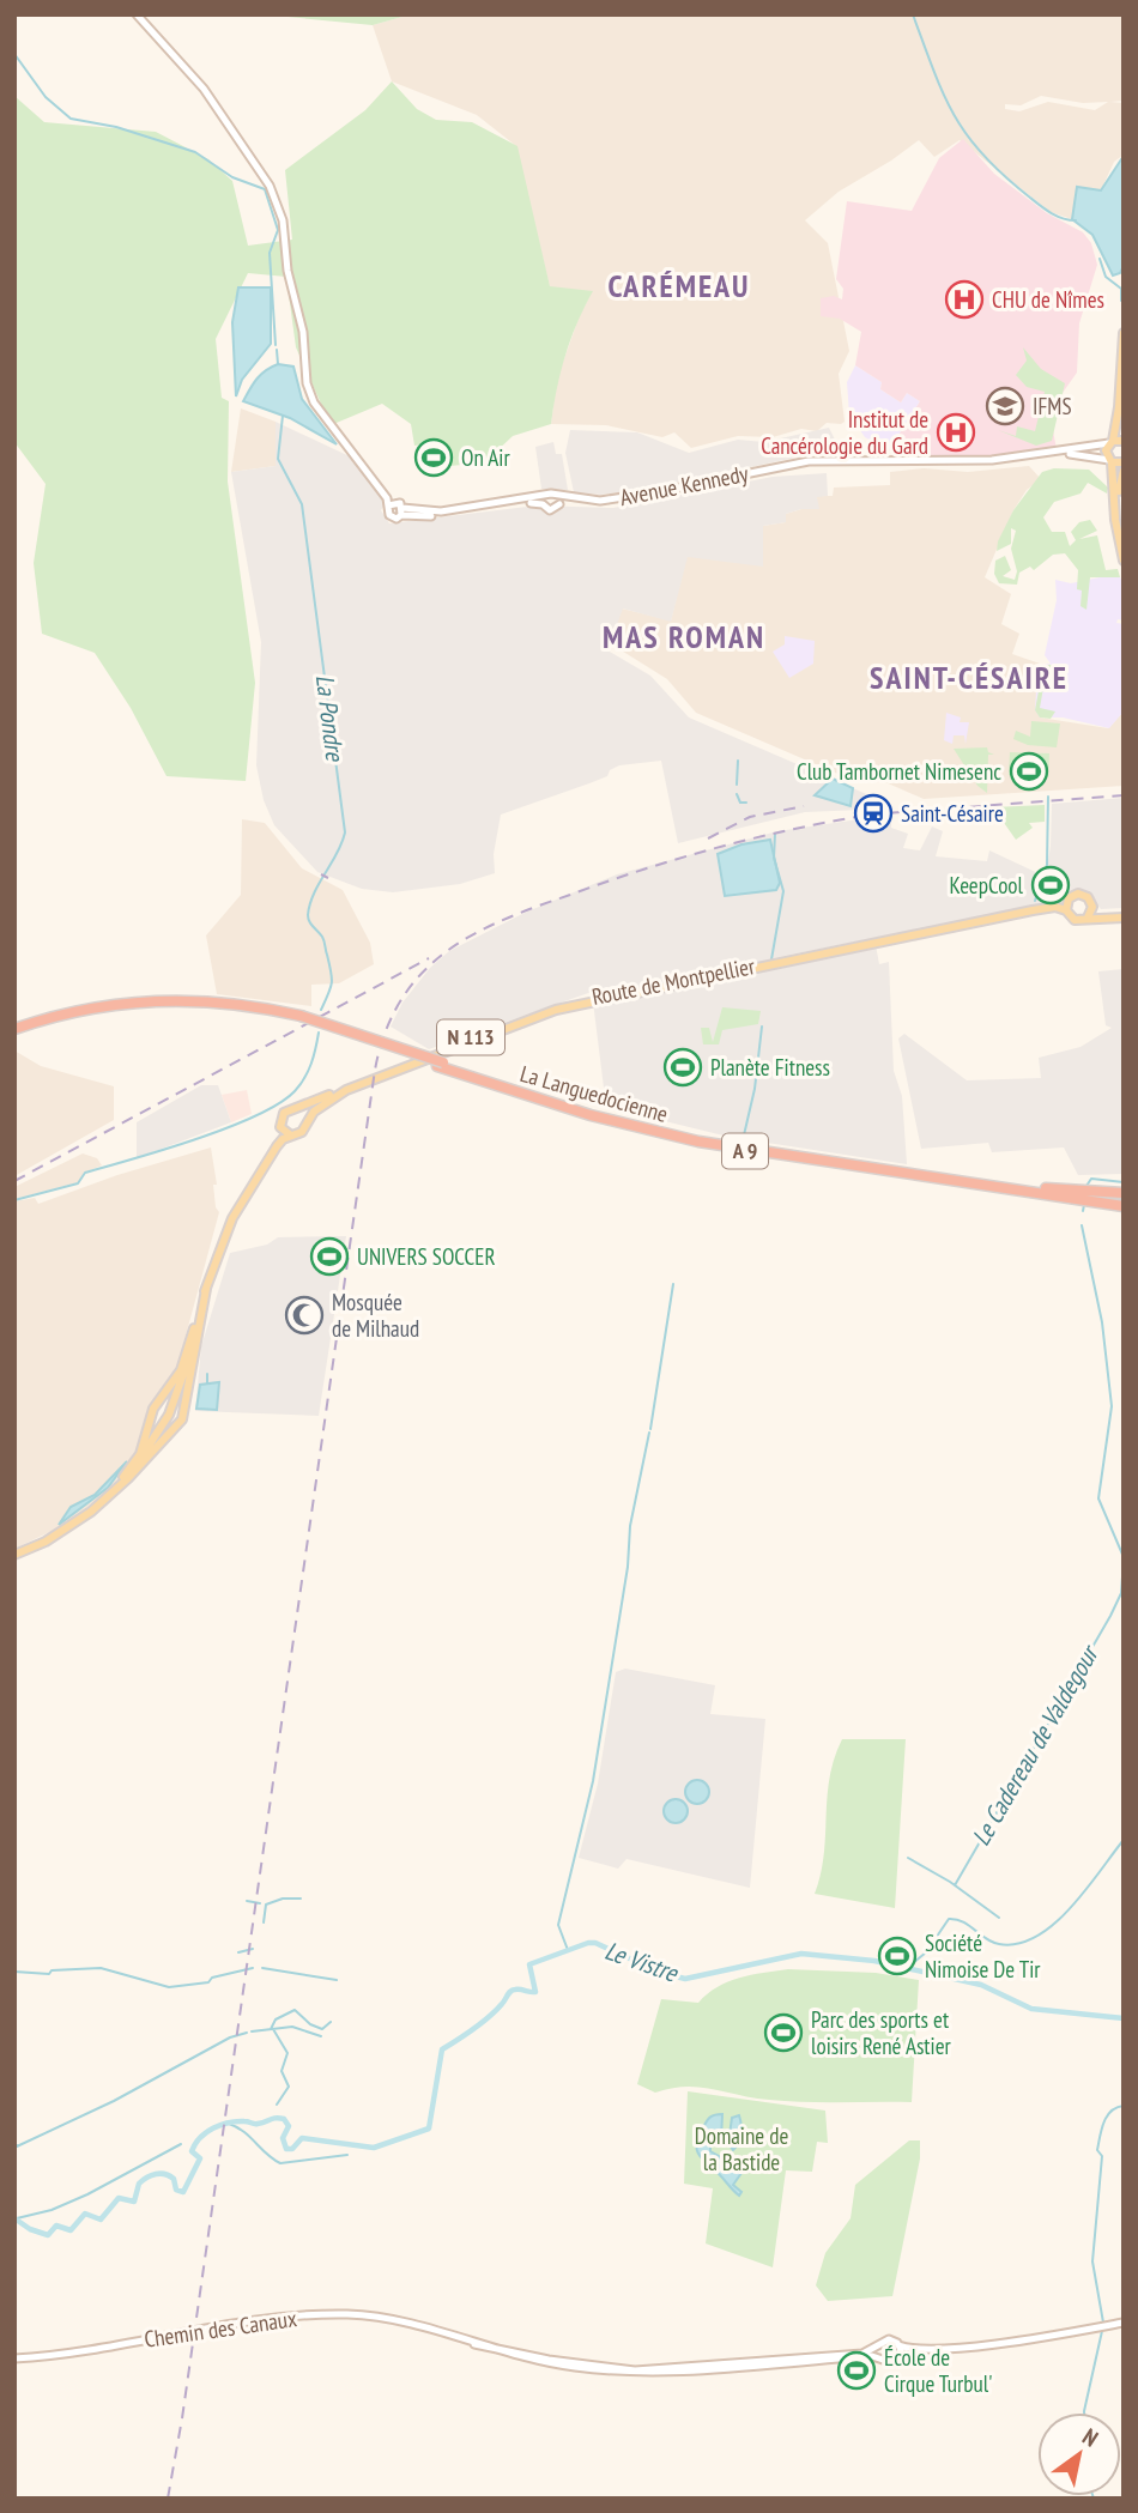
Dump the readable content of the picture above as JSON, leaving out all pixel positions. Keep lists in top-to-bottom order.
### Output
{
  "streets": {
    "highway": ["La Languedocienne", "A 9"],
    "main road": [
      "Avenue Kennedy",
      "Route de Montpellier",
      "N 113",
      "Chemin des Canaux"
    ]
  },
  "districts": ["CARÉMEAU", "MAS ROMAN", "SAINT-CÉSAIRE"],
  "water": ["La Pondre", "Le Cadereau de Valdegour", "Le Vistre"],
  "parks": ["Domaine de la Bastide"],
  "places": {
    "hospital": ["CHU de Nîmes", "Institut de Cancérologie du Gard"],
    "school or university": ["IFMS"],
    "sports": [
      "On Air",
      "Club Tambornet Nimesenc",
      "KeepCool",
      "Planète Fitness",
      "UNIVERS SOCCER",
      "Société Nimoise De Tir",
      "Parc des sports et loisirs René Astier",
      "École de Cirque Turbul'"
    ],
    "station": ["Saint-Césaire"],
    "mosque": ["Mosquée de Milhaud"]
  },
  "north": "top right"
}
